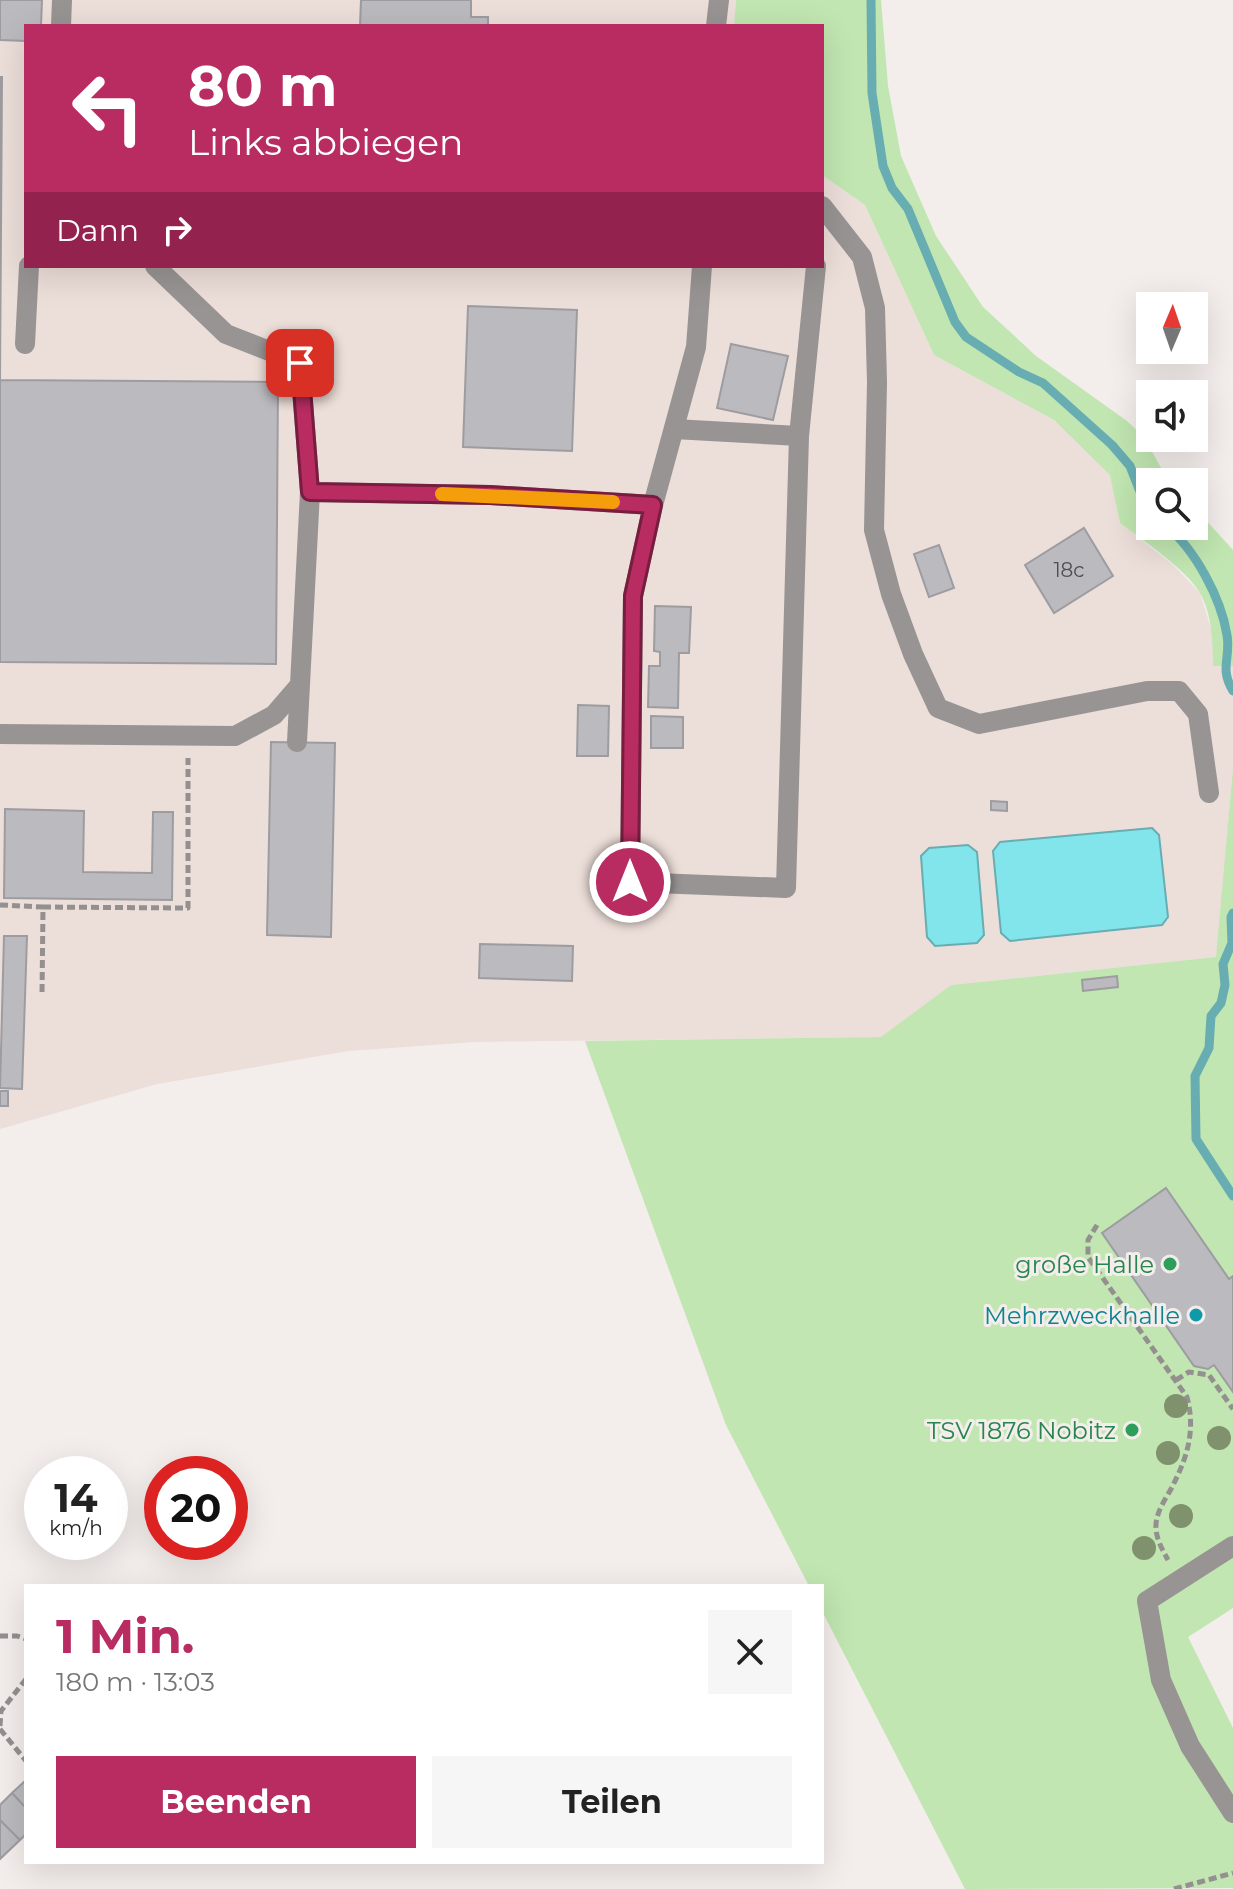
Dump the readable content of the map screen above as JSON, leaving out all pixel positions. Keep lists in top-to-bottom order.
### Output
{
  "places": ["große Halle", "Mehrzweckhalle", "TSV 1876 Nobitz"],
  "house_numbers": ["18c"],
  "north": "top",
  "page": {
    "turn": ["80 m", "Links abbiegen"],
    "then": "Dann",
    "speed": "14 km/h",
    "limit": "20",
    "heading": ["1 Min.", "180 m · 13:03"],
    "buttons": ["Beenden", "Teilen"]
  }
}
